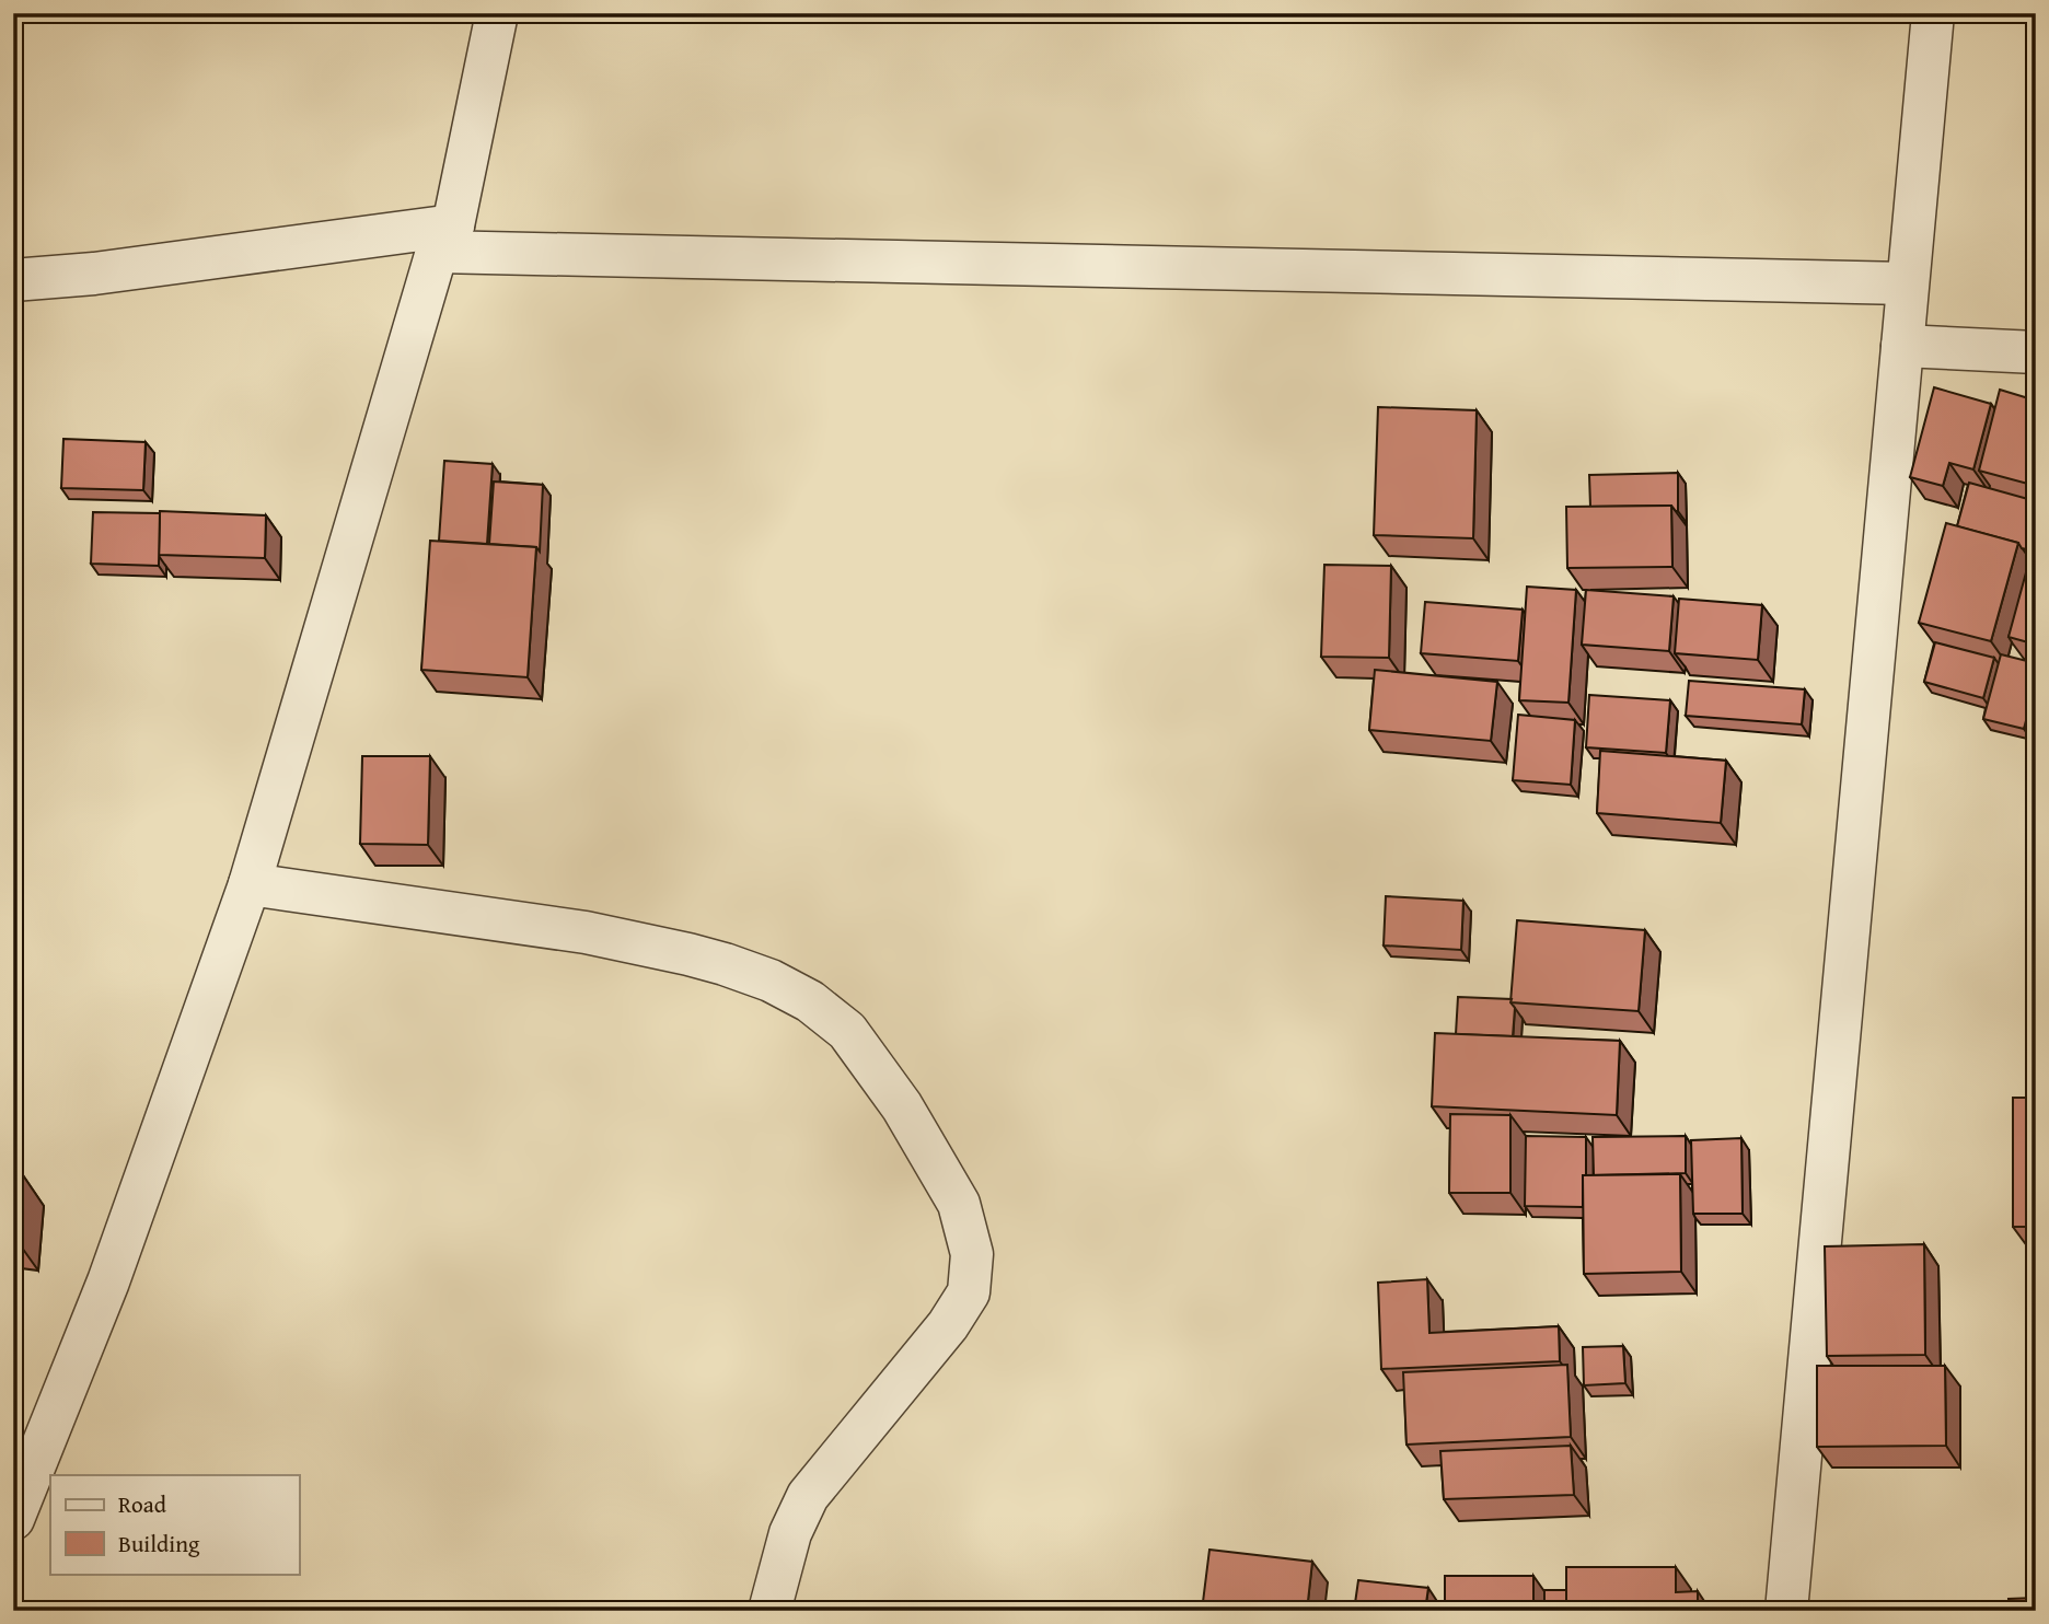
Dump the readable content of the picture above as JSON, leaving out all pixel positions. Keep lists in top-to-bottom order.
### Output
{
  "legend": ["Road", "Building"]
}
